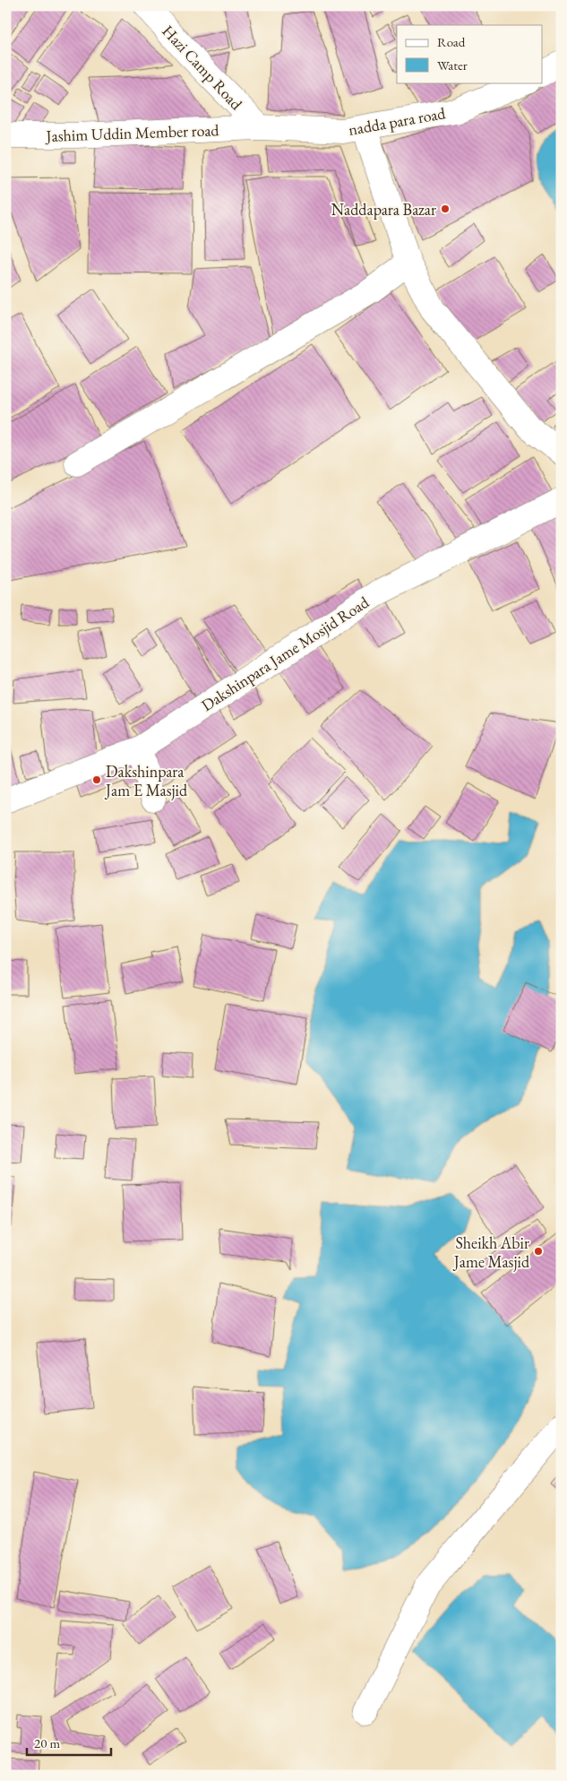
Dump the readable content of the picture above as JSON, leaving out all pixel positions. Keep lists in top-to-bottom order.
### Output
{
  "streets": {
    "street": [
      "Hazi Camp Road",
      "nadda para road",
      "Jashim Uddin Member road",
      "Dakshinpara Jame Mosjid Road"
    ]
  },
  "crossings": [
    ["Hazi Camp Road", "nadda para road"],
    ["Hazi Camp Road", "Jashim Uddin Member road"],
    ["nadda para road", "Jashim Uddin Member road"]
  ],
  "places": ["Naddapara Bazar", "Dakshinpara Jam E Masjid", "Sheikh Abir Jame Masjid"],
  "legend": ["Road", "Water"],
  "scale_bar": "20 m"
}
